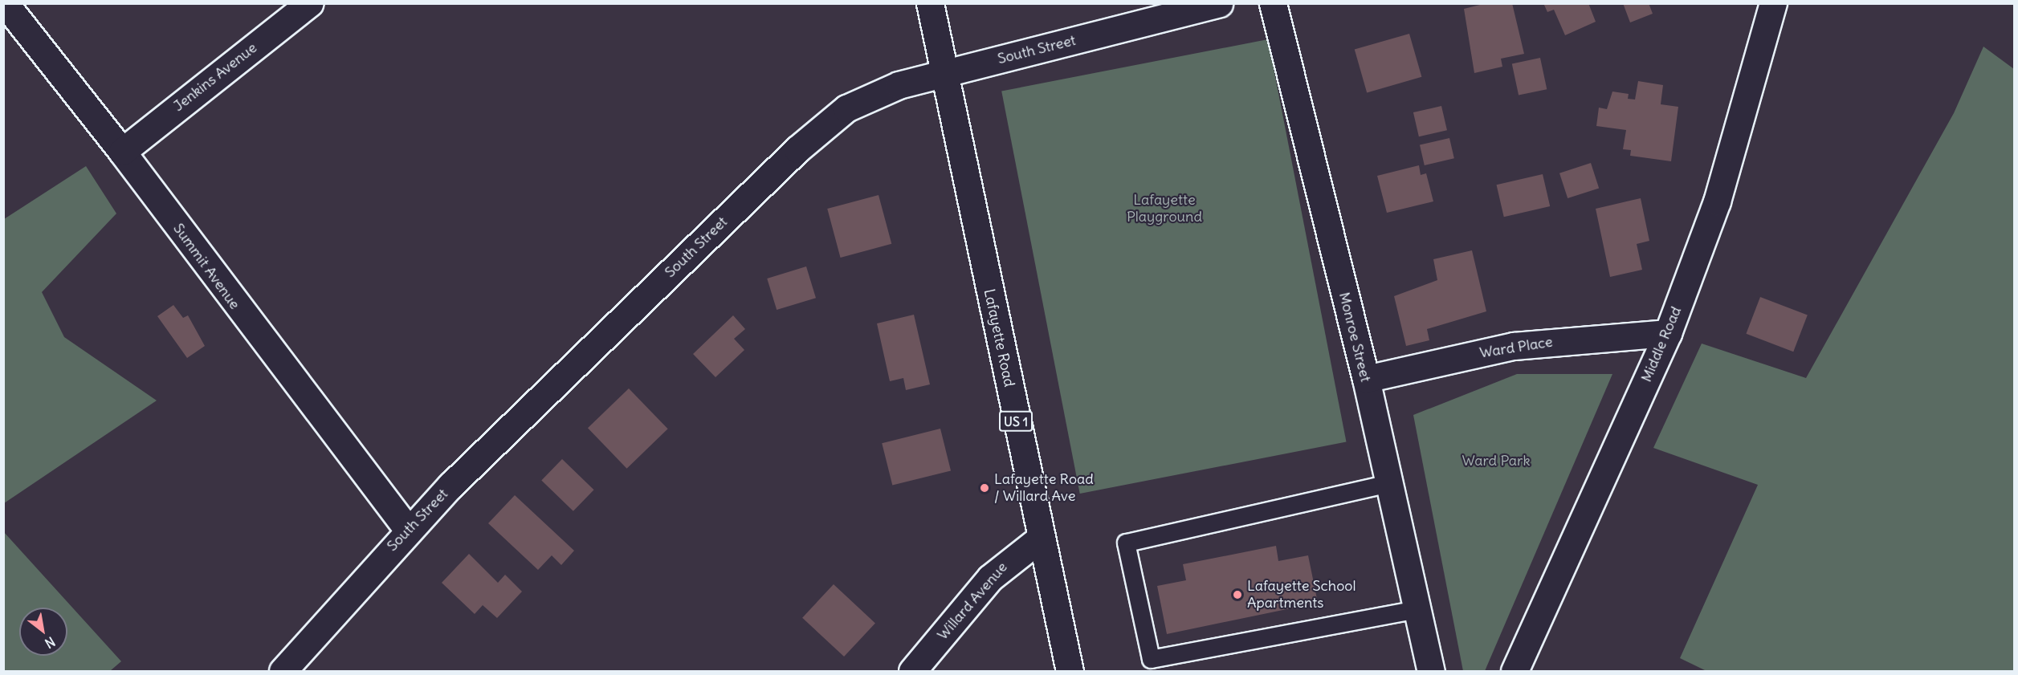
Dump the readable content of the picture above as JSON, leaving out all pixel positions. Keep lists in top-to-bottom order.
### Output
{
  "streets": {
    "street": [
      "South Street",
      "Jenkins Avenue",
      "Summit Avenue",
      "Monroe Street",
      "Lafayette Road",
      "Middle Road",
      "Ward Place",
      "US 1",
      "Willard Avenue"
    ]
  },
  "crossings": [
    ["South Street", "Summit Avenue"],
    ["South Street", "Lafayette Road"],
    ["Jenkins Avenue", "Summit Avenue"],
    ["Monroe Street", "Ward Place"],
    ["Lafayette Road", "Willard Avenue"],
    ["Middle Road", "Ward Place"]
  ],
  "parks": ["Lafayette Playground", "Ward Park"],
  "places": ["Lafayette Road / Willard Ave", "Lafayette School Apartments"],
  "north": "bottom right"
}
